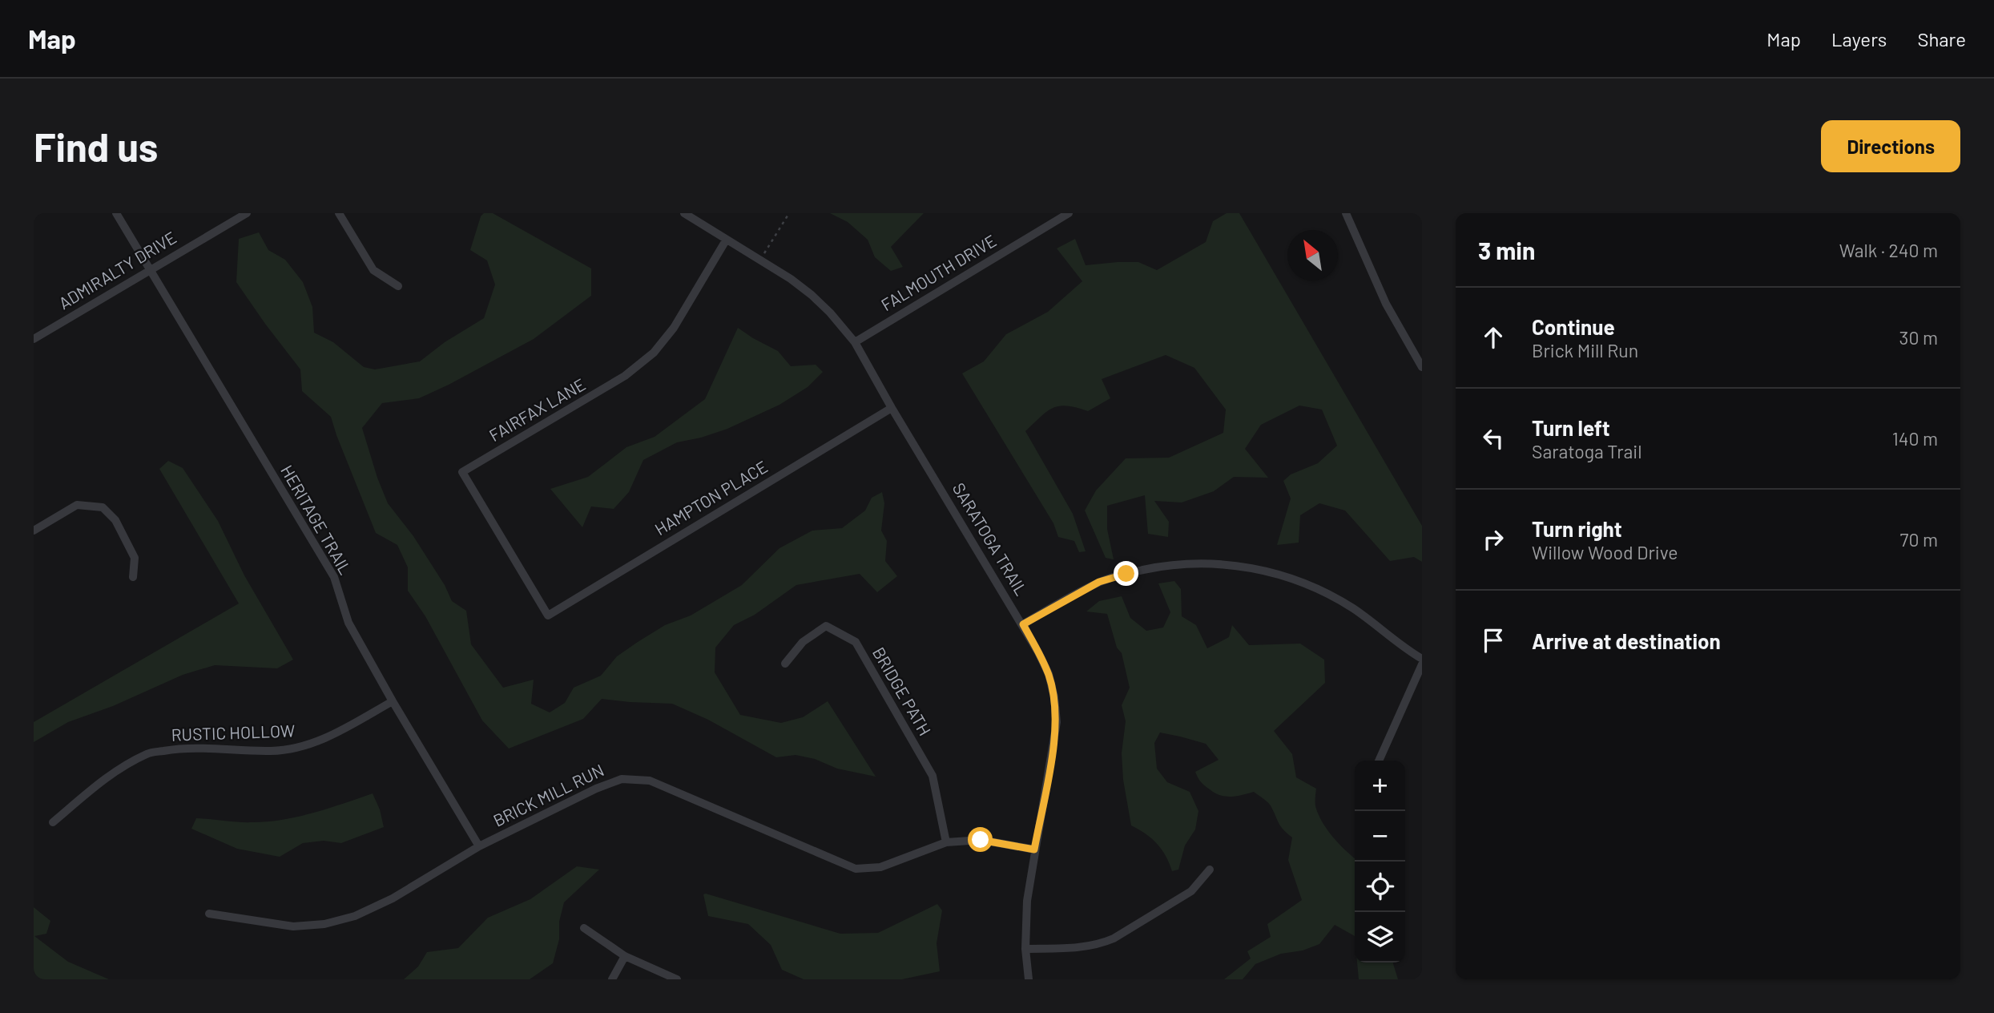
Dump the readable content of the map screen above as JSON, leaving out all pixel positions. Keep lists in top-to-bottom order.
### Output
{
  "streets": {
    "street": [
      "ADMIRALTY DRIVE",
      "FALMOUTH DRIVE",
      "FAIRFAX LANE",
      "HAMPTON PLACE",
      "HERITAGE TRAIL",
      "SARATOGA TRAIL",
      "BRIDGE PATH",
      "RUSTIC HOLLOW",
      "BRICK MILL RUN"
    ]
  },
  "crossings": [
    ["ADMIRALTY DRIVE", "HERITAGE TRAIL"],
    ["FALMOUTH DRIVE", "SARATOGA TRAIL"],
    ["FAIRFAX LANE", "HAMPTON PLACE"],
    ["FAIRFAX LANE", "SARATOGA TRAIL"],
    ["HAMPTON PLACE", "SARATOGA TRAIL"],
    ["HERITAGE TRAIL", "RUSTIC HOLLOW"],
    ["HERITAGE TRAIL", "BRICK MILL RUN"],
    ["SARATOGA TRAIL", "BRICK MILL RUN"],
    ["BRIDGE PATH", "BRICK MILL RUN"]
  ],
  "north": "top left",
  "page": {
    "header": "Map",
    "nav": ["Map", "Layers", "Share"],
    "buttons": "Directions",
    "title": "Find us",
    "heading": ["3 min", "Walk · 240 m"],
    "list": [
      ["Continue", "Brick Mill Run", "30 m"],
      ["Turn left", "Saratoga Trail", "140 m"],
      ["Turn right", "Willow Wood Drive", "70 m"],
      "Arrive at destination"
    ],
    "map_buttons": ["+", "−"]
  }
}
